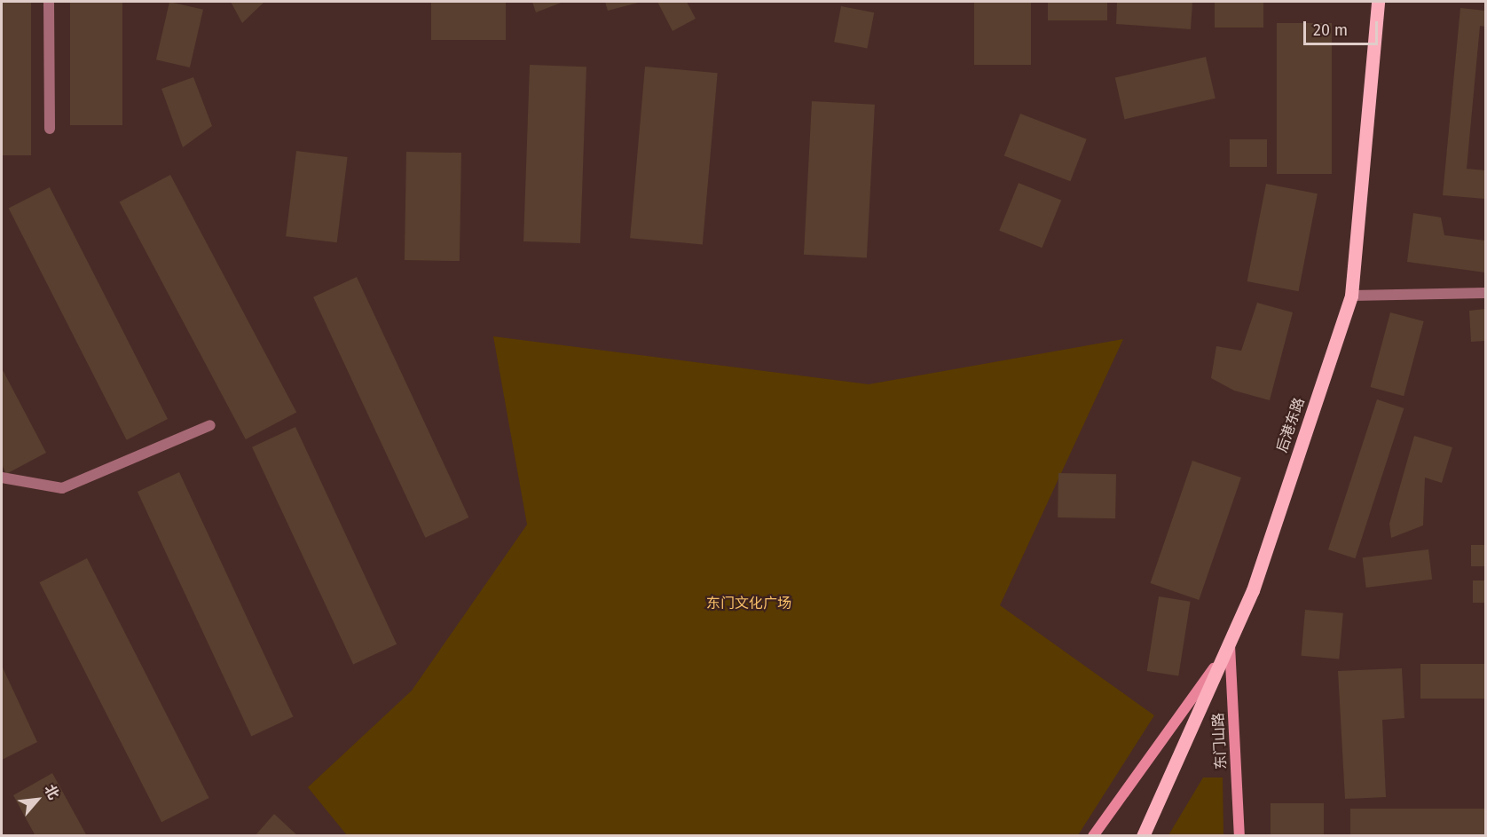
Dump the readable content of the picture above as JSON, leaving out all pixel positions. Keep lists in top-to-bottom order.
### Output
{
  "streets": {
    "main road": ["后港东路", "东门山路"]
  },
  "crossings": [
    ["后港东路", "东门山路"]
  ],
  "parks": ["东门文化广场"],
  "scale_bar": "20 m",
  "north": "top right"
}
